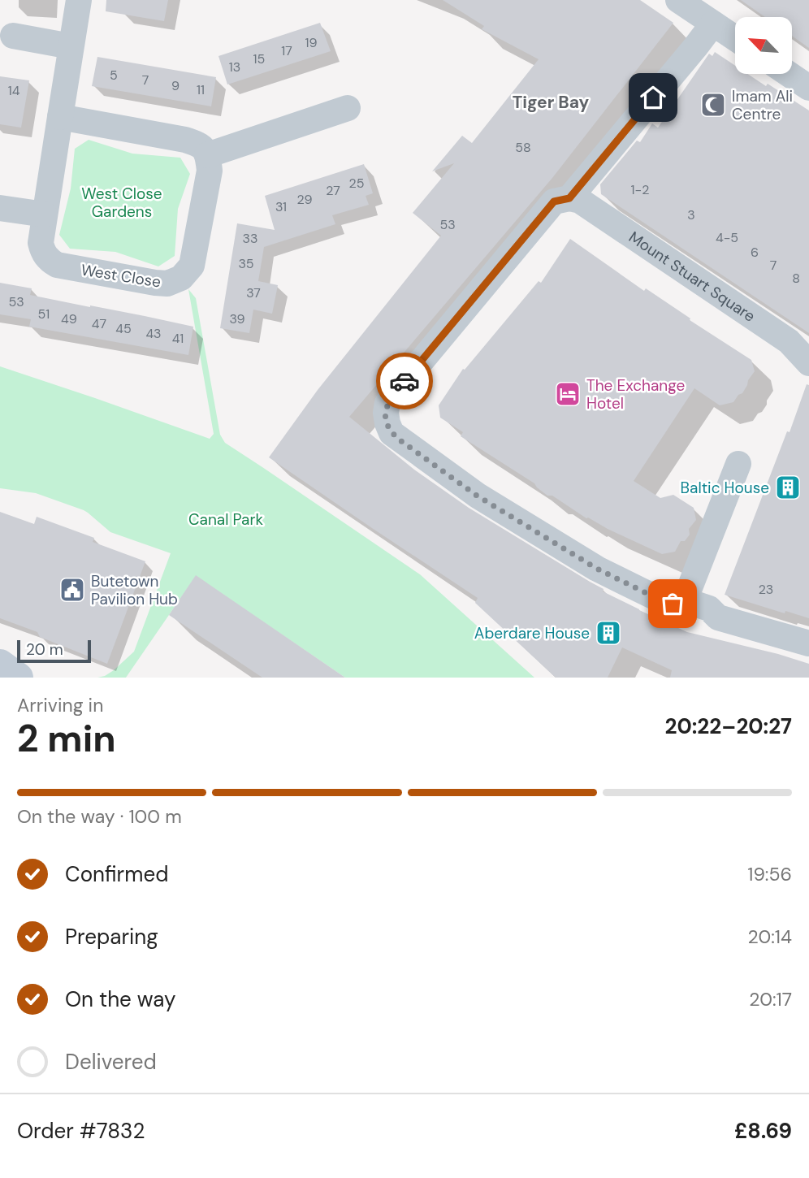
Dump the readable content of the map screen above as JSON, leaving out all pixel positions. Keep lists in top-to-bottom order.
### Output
{
  "streets": {
    "street": ["West Close", "Mount Stuart Square"]
  },
  "districts": ["Tiger Bay"],
  "parks": ["West Close Gardens", "Canal Park"],
  "places": {
    "mosque": ["Imam Ali Centre"],
    "hotel": ["The Exchange Hotel"],
    "building": ["Baltic House", "Aberdare House"],
    "public building": ["Butetown Pavilion Hub"]
  },
  "house_numbers": [
    "19",
    "17",
    "15",
    "13",
    "5",
    "7",
    "9",
    "11",
    "14",
    "58",
    "25",
    "1-2",
    "27",
    "29",
    "31",
    "3",
    "53",
    "4-5",
    "33",
    "6",
    "35",
    "7",
    "8",
    "37",
    "53",
    "51",
    "49",
    "39",
    "47",
    "45",
    "43",
    "41",
    "23"
  ],
  "scale_bar": "20 m",
  "north": "top left",
  "page": {
    "scale": "20 m",
    "heading": ["2 min", "Arriving in", "20:22–20:27"],
    "panel": ["Order #7832", "£8.69"],
    "bar": "On the way · 100 m",
    "list": [
      ["Confirmed", "19:56"],
      ["Preparing", "20:14"],
      ["On the way", "20:17"],
      "Delivered"
    ]
  }
}
